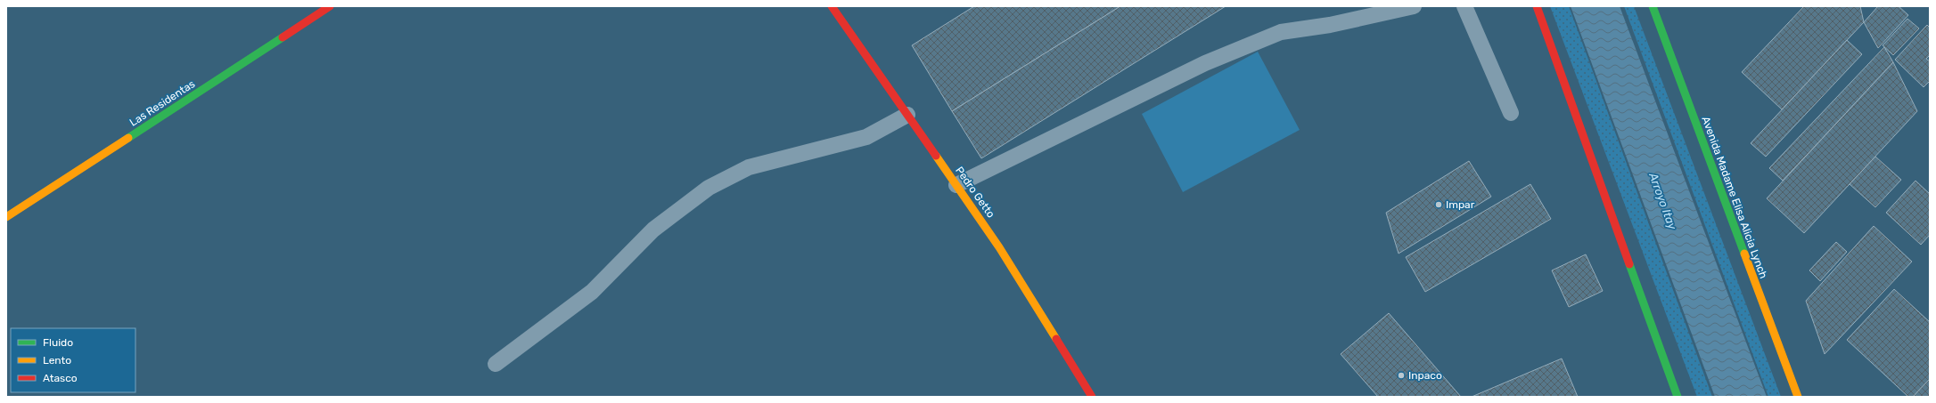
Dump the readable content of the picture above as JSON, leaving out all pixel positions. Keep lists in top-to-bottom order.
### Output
{
  "streets": {
    "main road": ["Las Residentas", "Pedro Getto", "Avenida Madame Elisa Alicia Lynch"]
  },
  "water": ["Arroyo Itay"],
  "places": ["Impar", "Inpaco"],
  "legend": ["Fluido", "Lento", "Atasco"]
}
